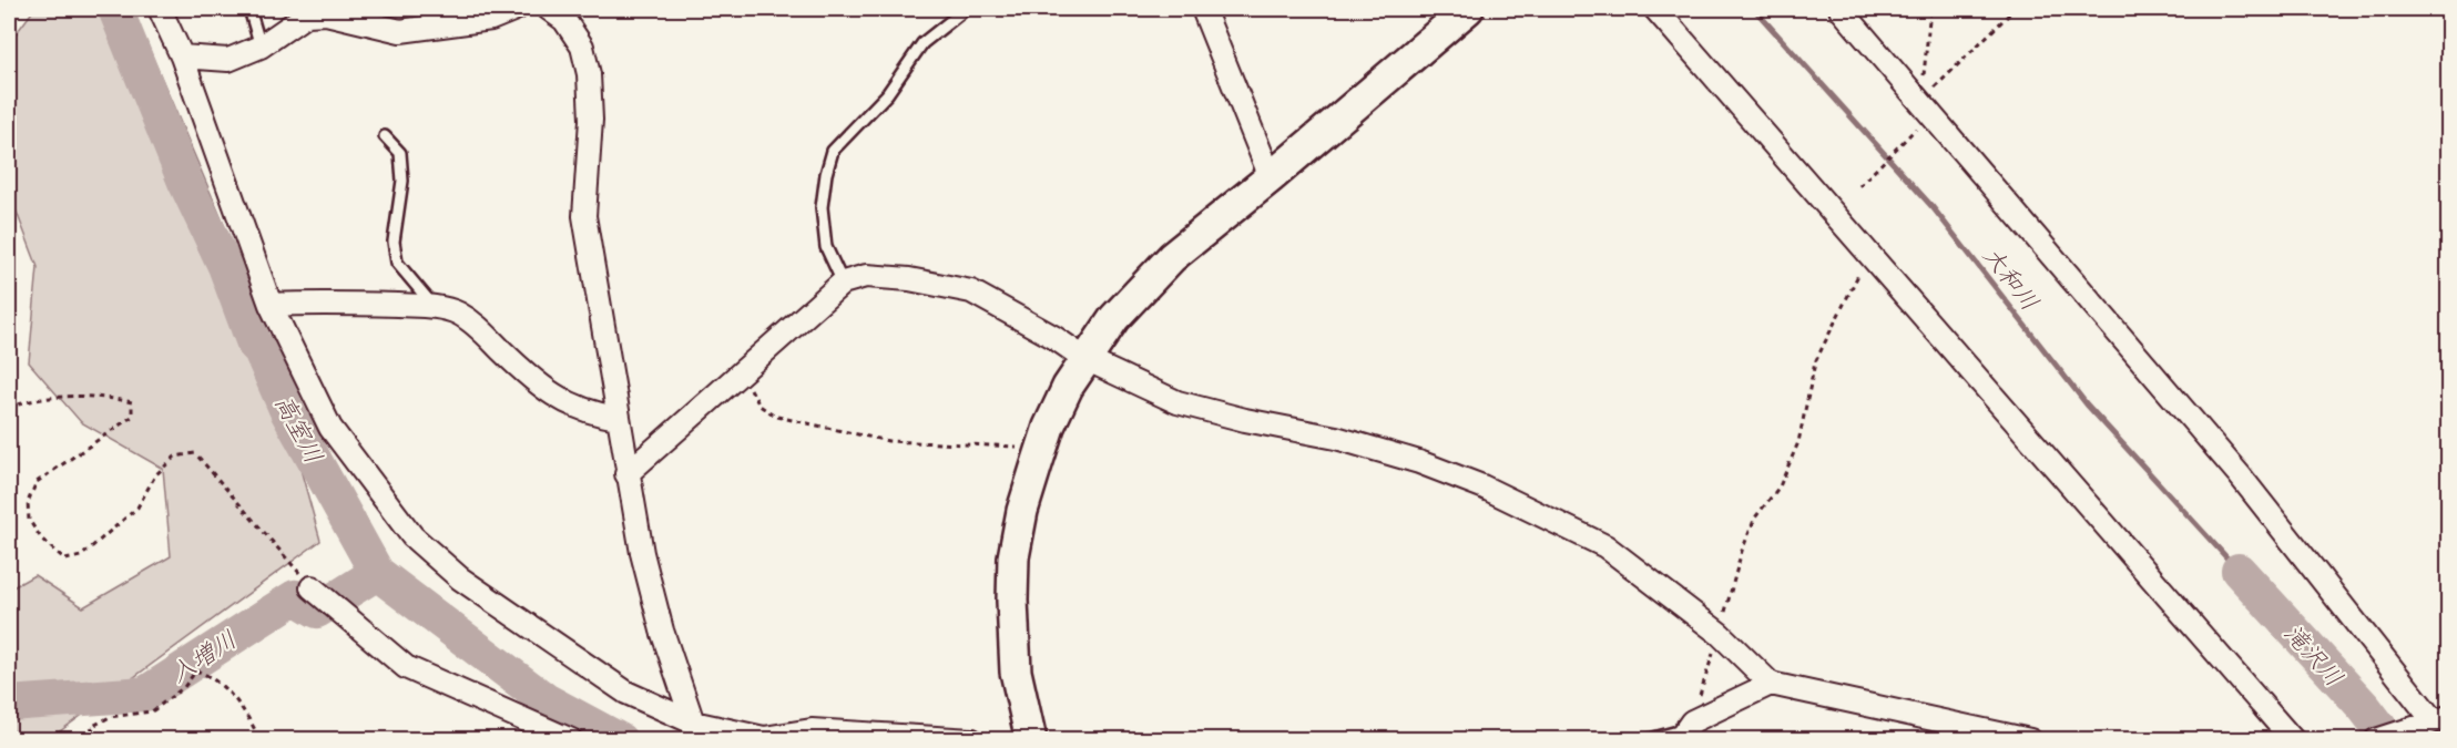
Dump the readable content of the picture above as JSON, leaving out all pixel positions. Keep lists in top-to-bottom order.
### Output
{
  "water": [
    "大和川",
    "高室川",
    "滝沢川",
    "入増川"
  ]
}
